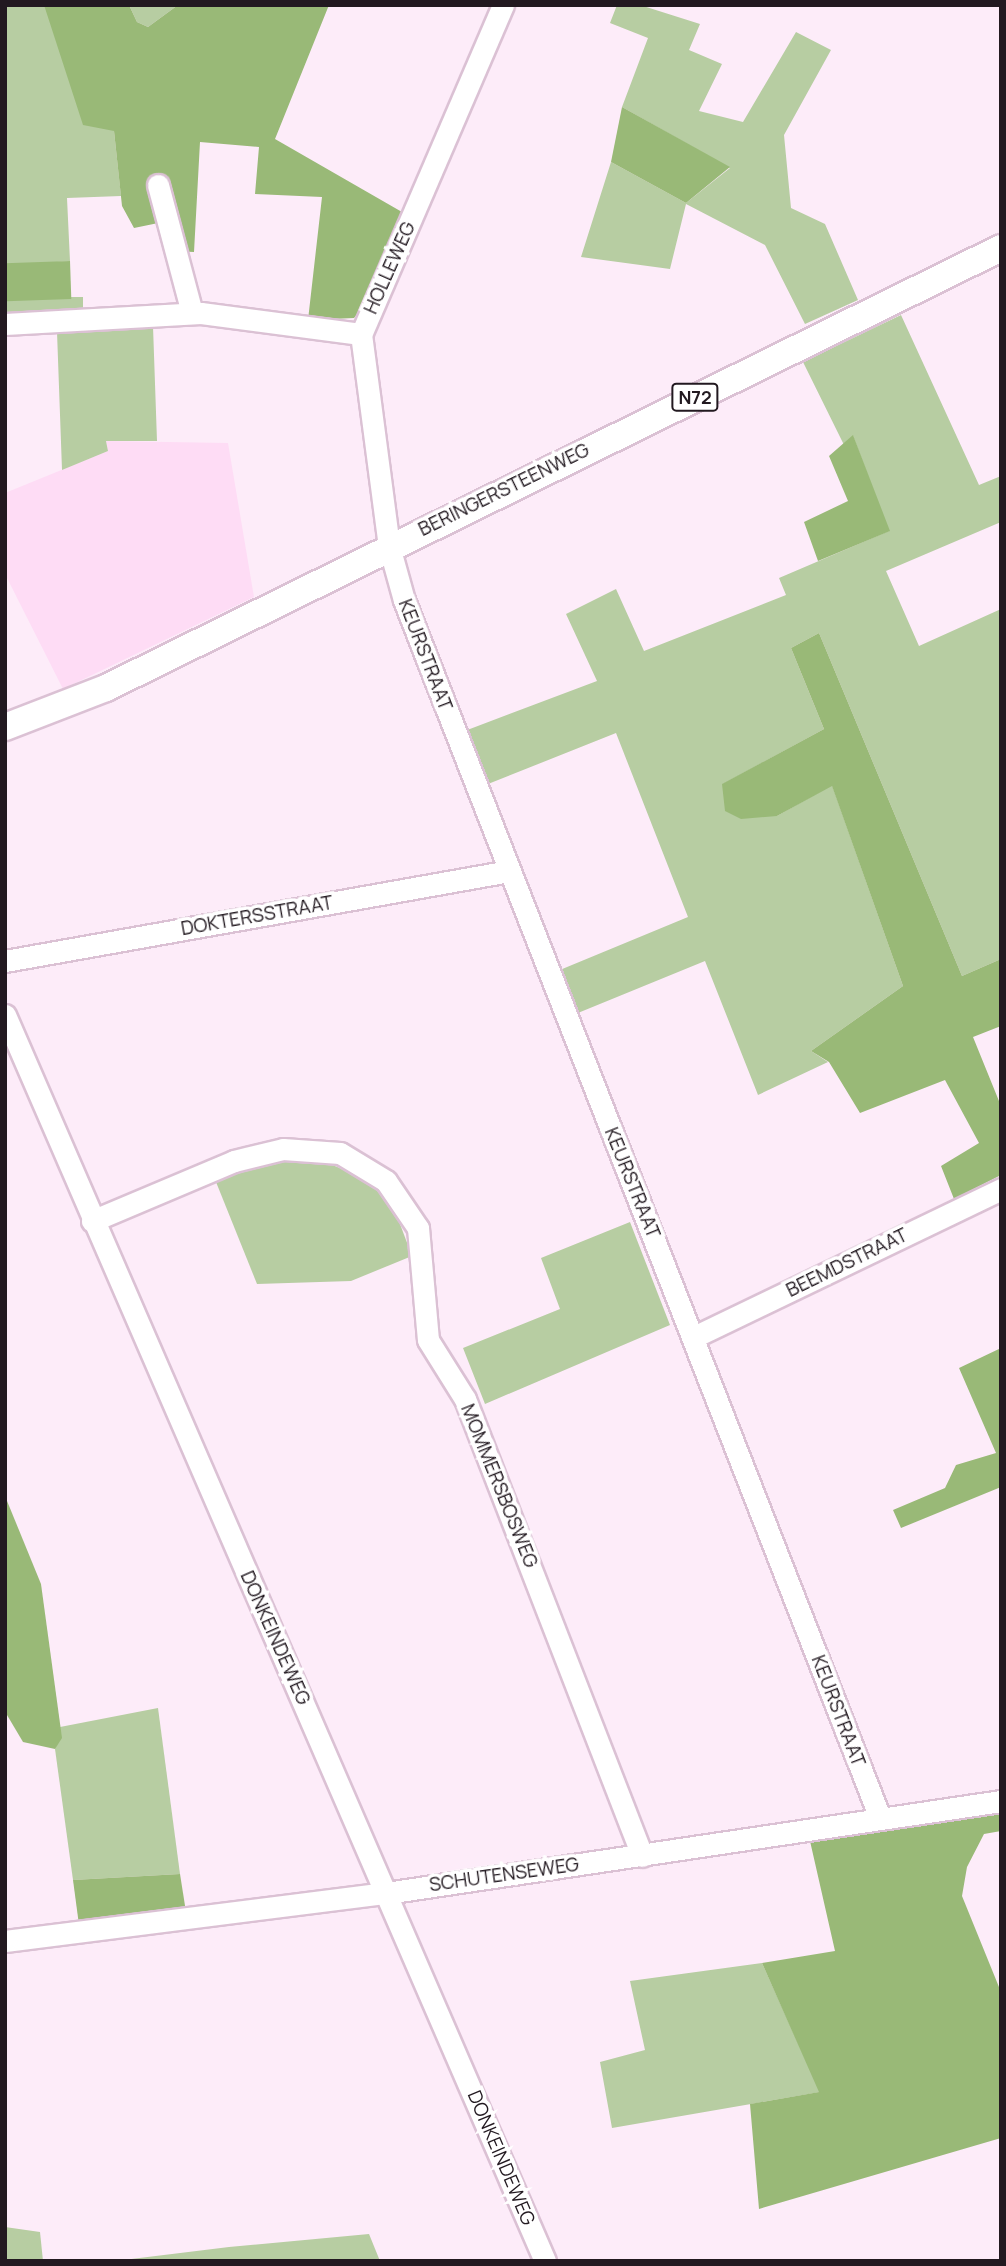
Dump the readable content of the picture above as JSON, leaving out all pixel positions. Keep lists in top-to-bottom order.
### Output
{
  "streets": {
    "main road": ["N72", "BERINGERSTEENWEG"],
    "street": [
      "HOLLEWEG",
      "KEURSTRAAT",
      "DOKTERSSTRAAT",
      "BEEMDSTRAAT",
      "MOMMERSBOSWEG",
      "DONKEINDEWEG",
      "SCHUTENSEWEG"
    ]
  },
  "crossings": [
    ["HOLLEWEG", "BERINGERSTEENWEG"],
    ["HOLLEWEG", "KEURSTRAAT"],
    ["BERINGERSTEENWEG", "KEURSTRAAT"],
    ["KEURSTRAAT", "DOKTERSSTRAAT"],
    ["KEURSTRAAT", "BEEMDSTRAAT"],
    ["KEURSTRAAT", "SCHUTENSEWEG"],
    ["MOMMERSBOSWEG", "DONKEINDEWEG"],
    ["MOMMERSBOSWEG", "SCHUTENSEWEG"],
    ["DONKEINDEWEG", "SCHUTENSEWEG"]
  ]
}
